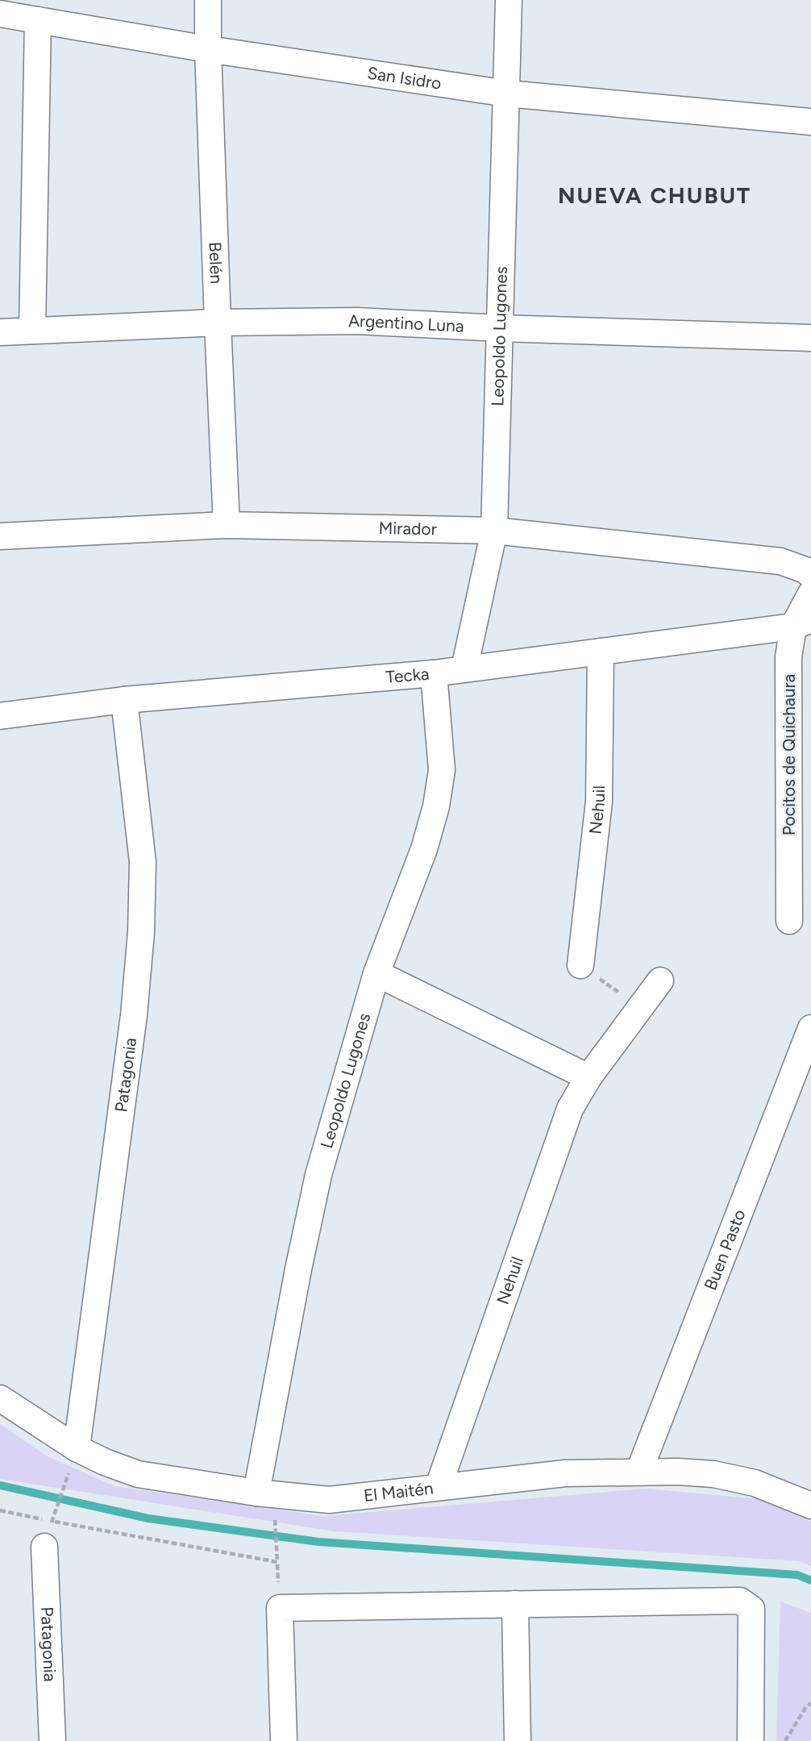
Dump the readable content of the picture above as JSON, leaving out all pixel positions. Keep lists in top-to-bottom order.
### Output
{
  "streets": {
    "street": [
      "San Isidro",
      "Belén",
      "Argentino Luna",
      "Leopoldo Lugones",
      "Mirador",
      "Tecka",
      "Pocitos de Quichaura",
      "Nehuil",
      "Patagonia",
      "Buen Pasto",
      "El Maitén"
    ]
  },
  "crossings": [
    ["San Isidro", "Belén"],
    ["San Isidro", "Leopoldo Lugones"],
    ["Belén", "Argentino Luna"],
    ["Belén", "Mirador"],
    ["Argentino Luna", "Leopoldo Lugones"],
    ["Leopoldo Lugones", "Mirador"],
    ["Leopoldo Lugones", "Tecka"],
    ["Leopoldo Lugones", "El Maitén"],
    ["Tecka", "Pocitos de Quichaura"],
    ["Tecka", "Nehuil"],
    ["Tecka", "Patagonia"],
    ["Nehuil", "El Maitén"],
    ["Patagonia", "El Maitén"],
    ["Buen Pasto", "El Maitén"]
  ],
  "districts": ["NUEVA CHUBUT"]
}
